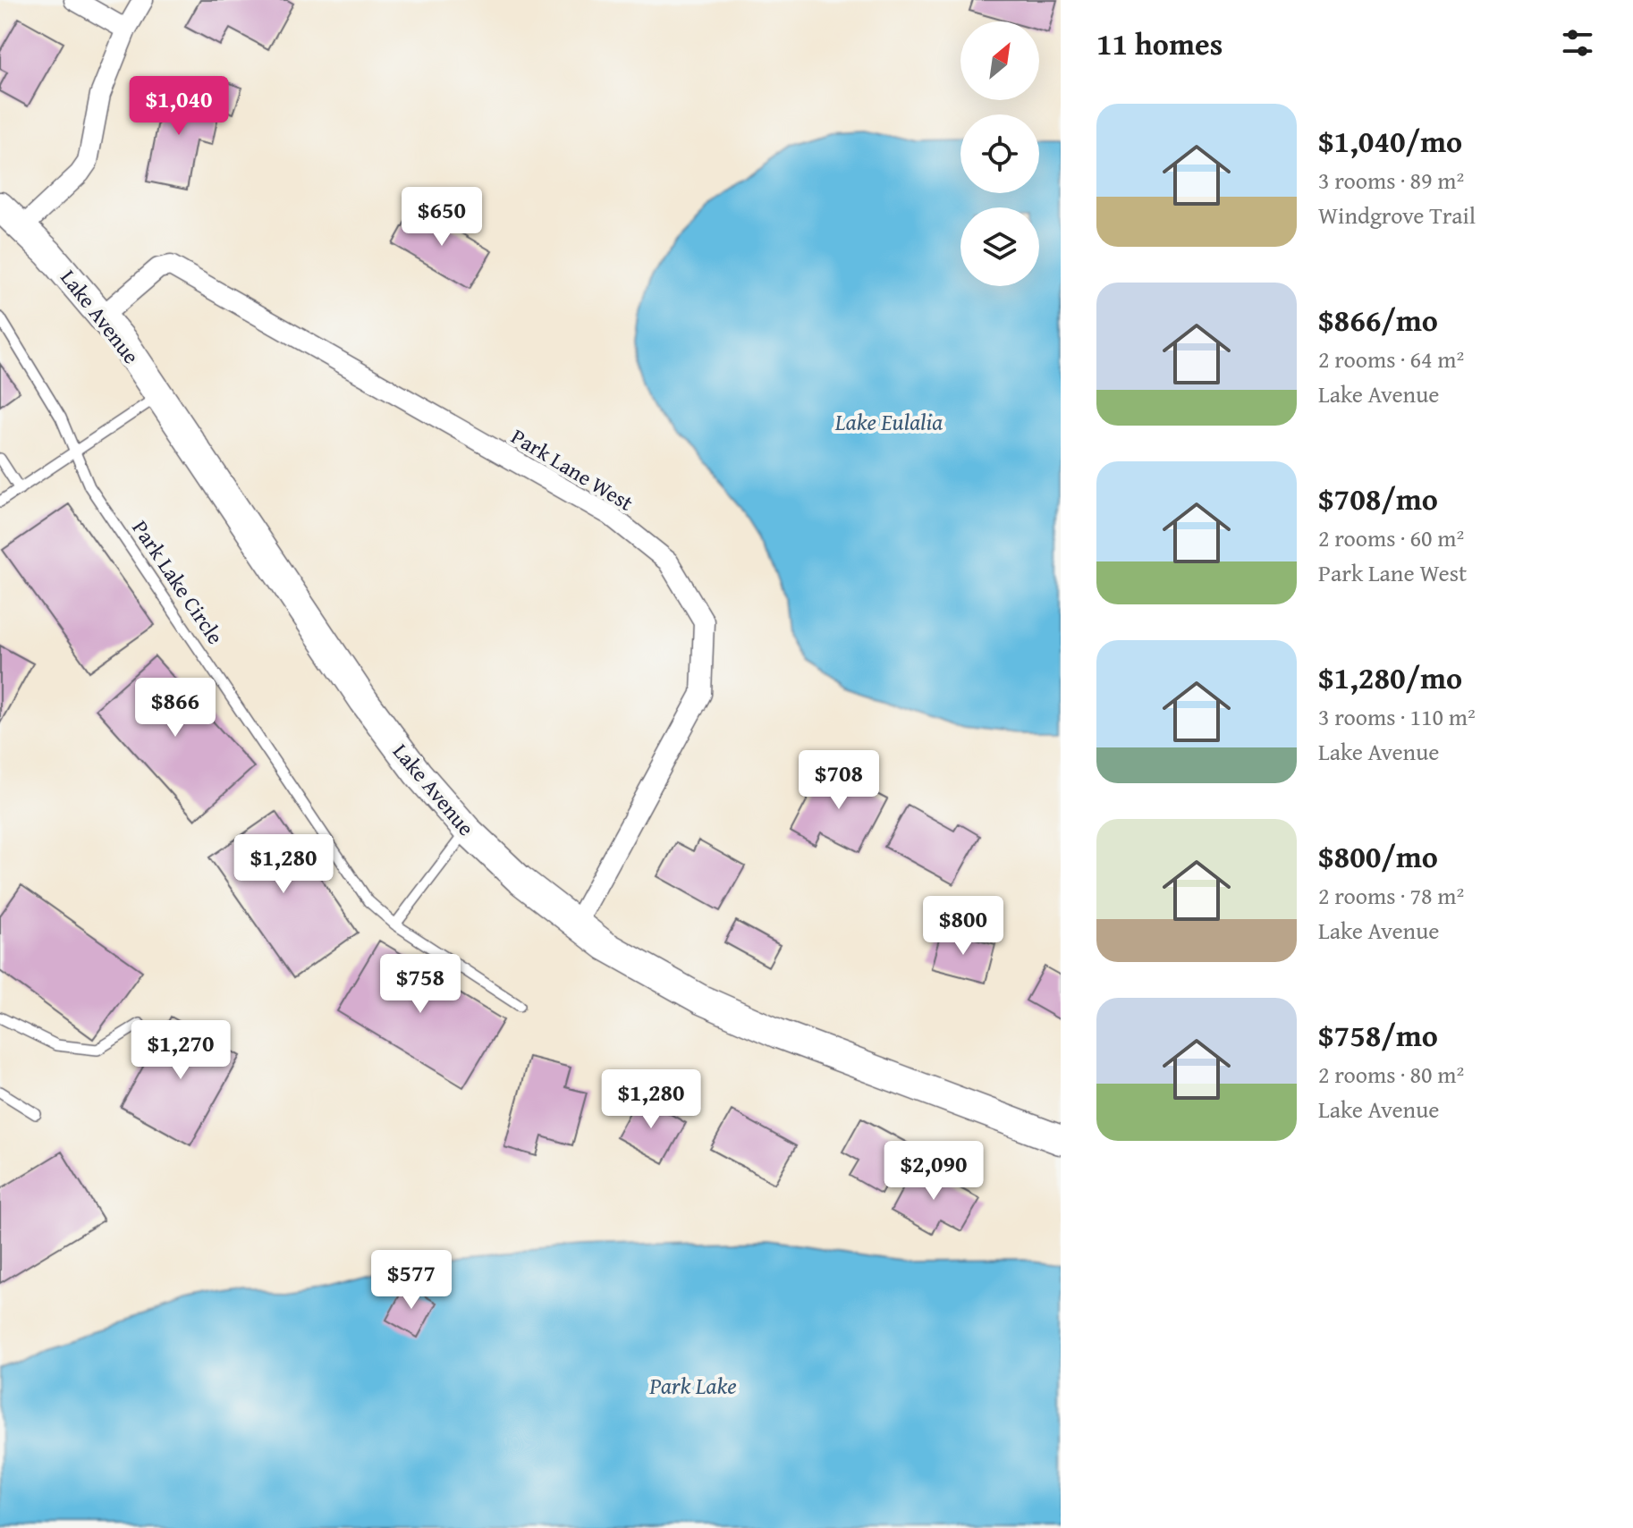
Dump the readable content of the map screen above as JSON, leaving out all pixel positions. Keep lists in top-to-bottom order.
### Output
{
  "streets": {
    "main road": ["Lake Avenue"],
    "street": ["Park Lane West"],
    "lane": ["Park Lake Circle"]
  },
  "crossings": [
    ["Lake Avenue", "Park Lane West"]
  ],
  "water": ["Lake Eulalia", "Park Lake"],
  "north": "top right",
  "page": {
    "heading": "11 homes",
    "price": [
      "$1,040",
      "$650",
      "$866",
      "$708",
      "$1,280",
      "$800",
      "$758",
      "$1,270",
      "$1,280",
      "$2,090",
      "$577"
    ],
    "list": [
      {
        "name": "$1,040/mo",
        "note": "3 rooms · 89 m² · Windgrove Trail"
      },
      {
        "name": "$866/mo",
        "note": "2 rooms · 64 m² · Lake Avenue"
      },
      {
        "name": "$708/mo",
        "note": "2 rooms · 60 m² · Park Lane West"
      },
      {
        "name": "$1,280/mo",
        "note": "3 rooms · 110 m² · Lake Avenue"
      },
      {
        "name": "$800/mo",
        "note": "2 rooms · 78 m² · Lake Avenue"
      },
      {
        "name": "$758/mo",
        "note": "2 rooms · 80 m² · Lake Avenue"
      }
    ]
  }
}
